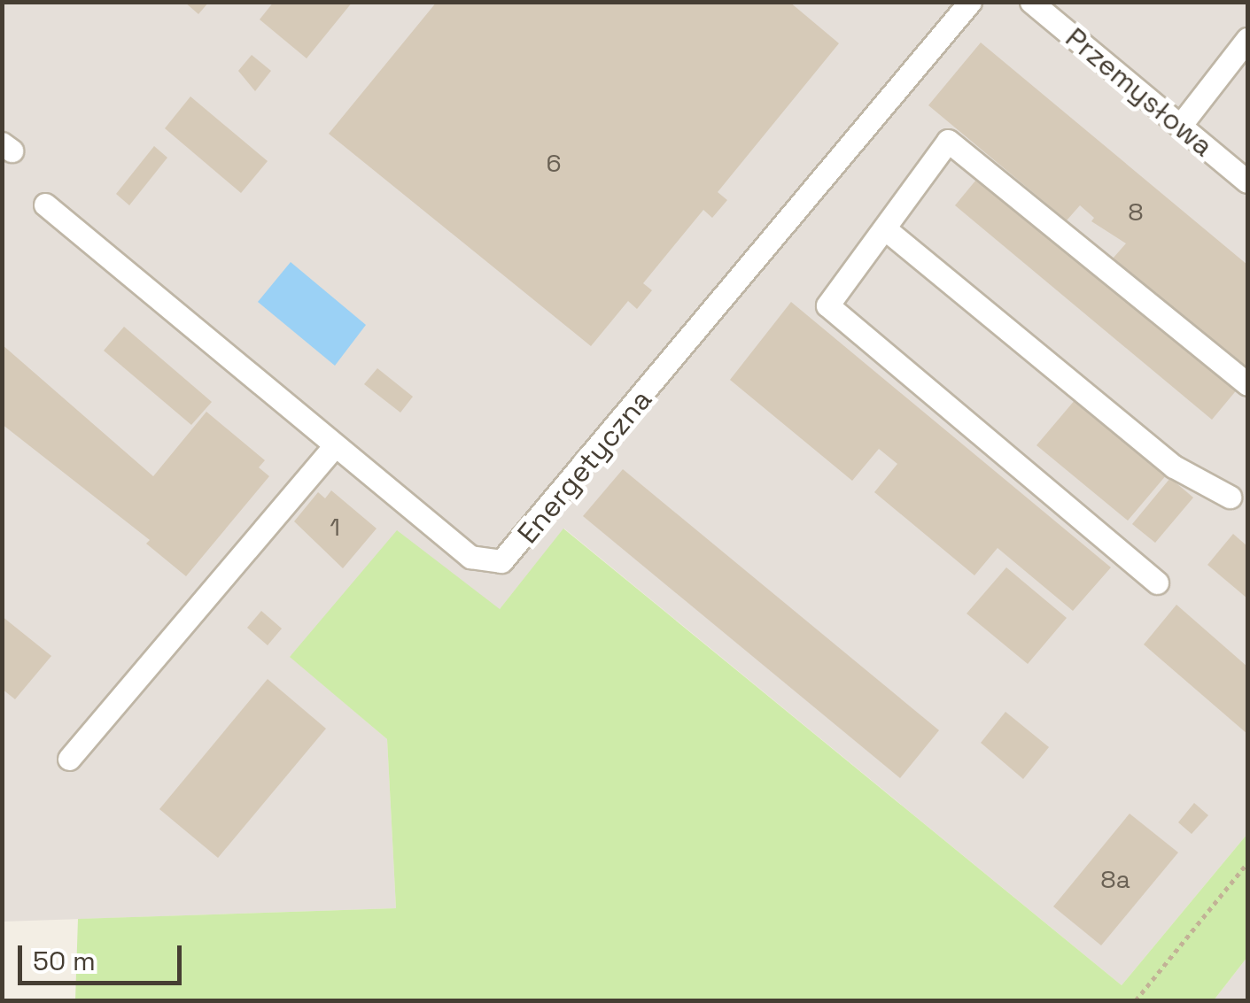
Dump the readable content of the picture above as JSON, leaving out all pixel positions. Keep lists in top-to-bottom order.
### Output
{
  "streets": {
    "street": ["Przemysłowa", "Energetyczna"]
  },
  "house_numbers": [
    "6",
    "8",
    "1",
    "8a"
  ],
  "scale_bar": "50 m"
}
